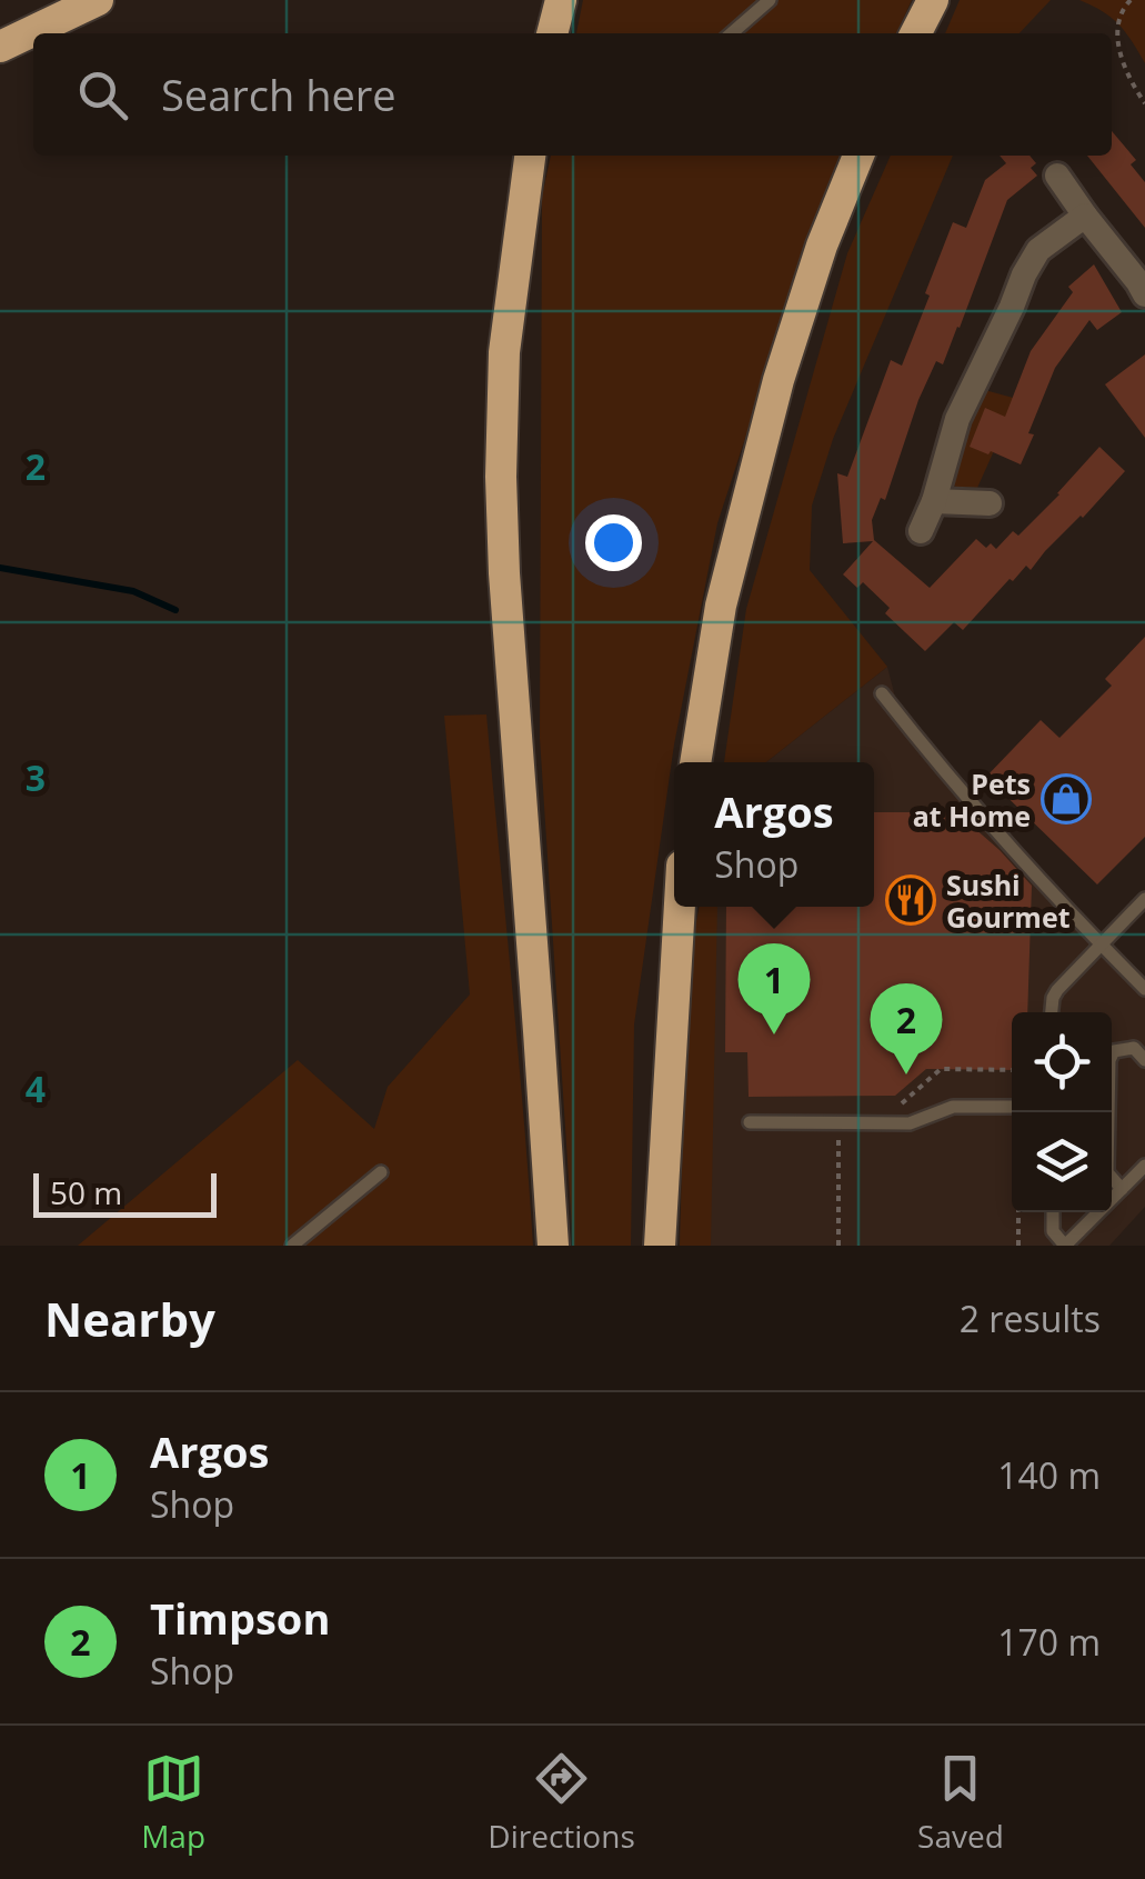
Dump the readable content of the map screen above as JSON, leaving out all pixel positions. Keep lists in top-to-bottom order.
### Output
{
  "places": {
    "shop": ["Pets at Home"],
    "restaurant": ["Sushi Gourmet"]
  },
  "scale_bar": "50 m",
  "page": {
    "search": "Search here",
    "popup": ["Argos", "Shop"],
    "pins": ["1", "2"],
    "scale": "50 m",
    "heading": ["Nearby", "2 results"],
    "list": [
      {
        "mark": "1",
        "name": "Argos",
        "note": "Shop",
        "value": "140 m"
      },
      {
        "mark": "2",
        "name": "Timpson",
        "note": "Shop",
        "value": "170 m"
      }
    ],
    "nav": ["Map", "Directions", "Saved"]
  },
  "grid": {
    "rows": ["2", "3", "4"]
  }
}
